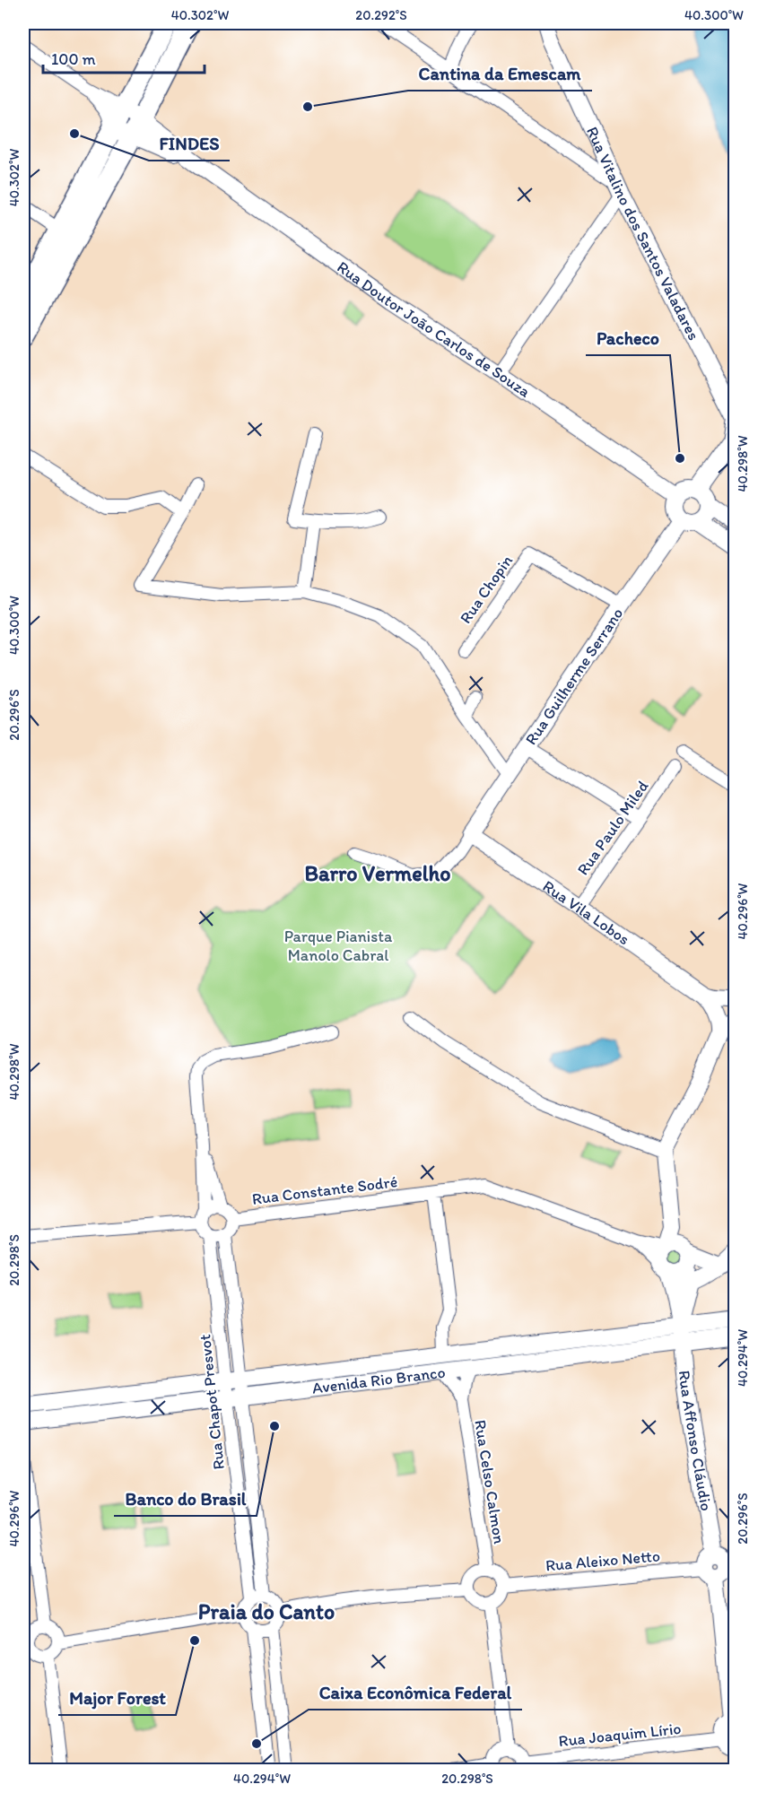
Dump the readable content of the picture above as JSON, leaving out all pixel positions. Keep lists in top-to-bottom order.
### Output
{
  "streets": {
    "street": [
      "Rua Vitalino dos Santos Valadares",
      "Rua Doutor João Carlos de Souza",
      "Rua Chopin",
      "Rua Guilherme Serrano",
      "Rua Paulo Miled",
      "Rua Vila Lobos",
      "Rua Constante Sodré",
      "Avenida Rio Branco",
      "Rua Chapot Presvot",
      "Rua Affonso Cláudio",
      "Rua Celso Calmon",
      "Rua Aleixo Netto",
      "Rua Joaquim Lírio"
    ]
  },
  "crossings": [
    ["Rua Doutor João Carlos de Souza", "Rua Guilherme Serrano"],
    ["Rua Chopin", "Rua Guilherme Serrano"],
    ["Rua Guilherme Serrano", "Rua Vila Lobos"],
    ["Rua Paulo Miled", "Rua Vila Lobos"],
    ["Rua Constante Sodré", "Rua Chapot Presvot"],
    ["Rua Constante Sodré", "Rua Affonso Cláudio"],
    ["Avenida Rio Branco", "Rua Chapot Presvot"],
    ["Avenida Rio Branco", "Rua Affonso Cláudio"],
    ["Avenida Rio Branco", "Rua Celso Calmon"],
    ["Rua Affonso Cláudio", "Rua Aleixo Netto"],
    ["Rua Celso Calmon", "Rua Aleixo Netto"]
  ],
  "districts": ["Barro Vermelho", "Praia do Canto"],
  "parks": ["Parque Pianista Manolo Cabral"],
  "places": [
    "Cantina da Emescam",
    "FINDES",
    "Pacheco",
    "Banco do Brasil",
    "Major Forest",
    "Caixa Econômica Federal"
  ],
  "scale_bar": "100 m",
  "coordinates": [
    "40.302°W",
    "20.292°S",
    "40.300°W",
    "40.298°W",
    "20.296°S",
    "40.296°W",
    "20.298°S",
    "40.294°W"
  ]
}
